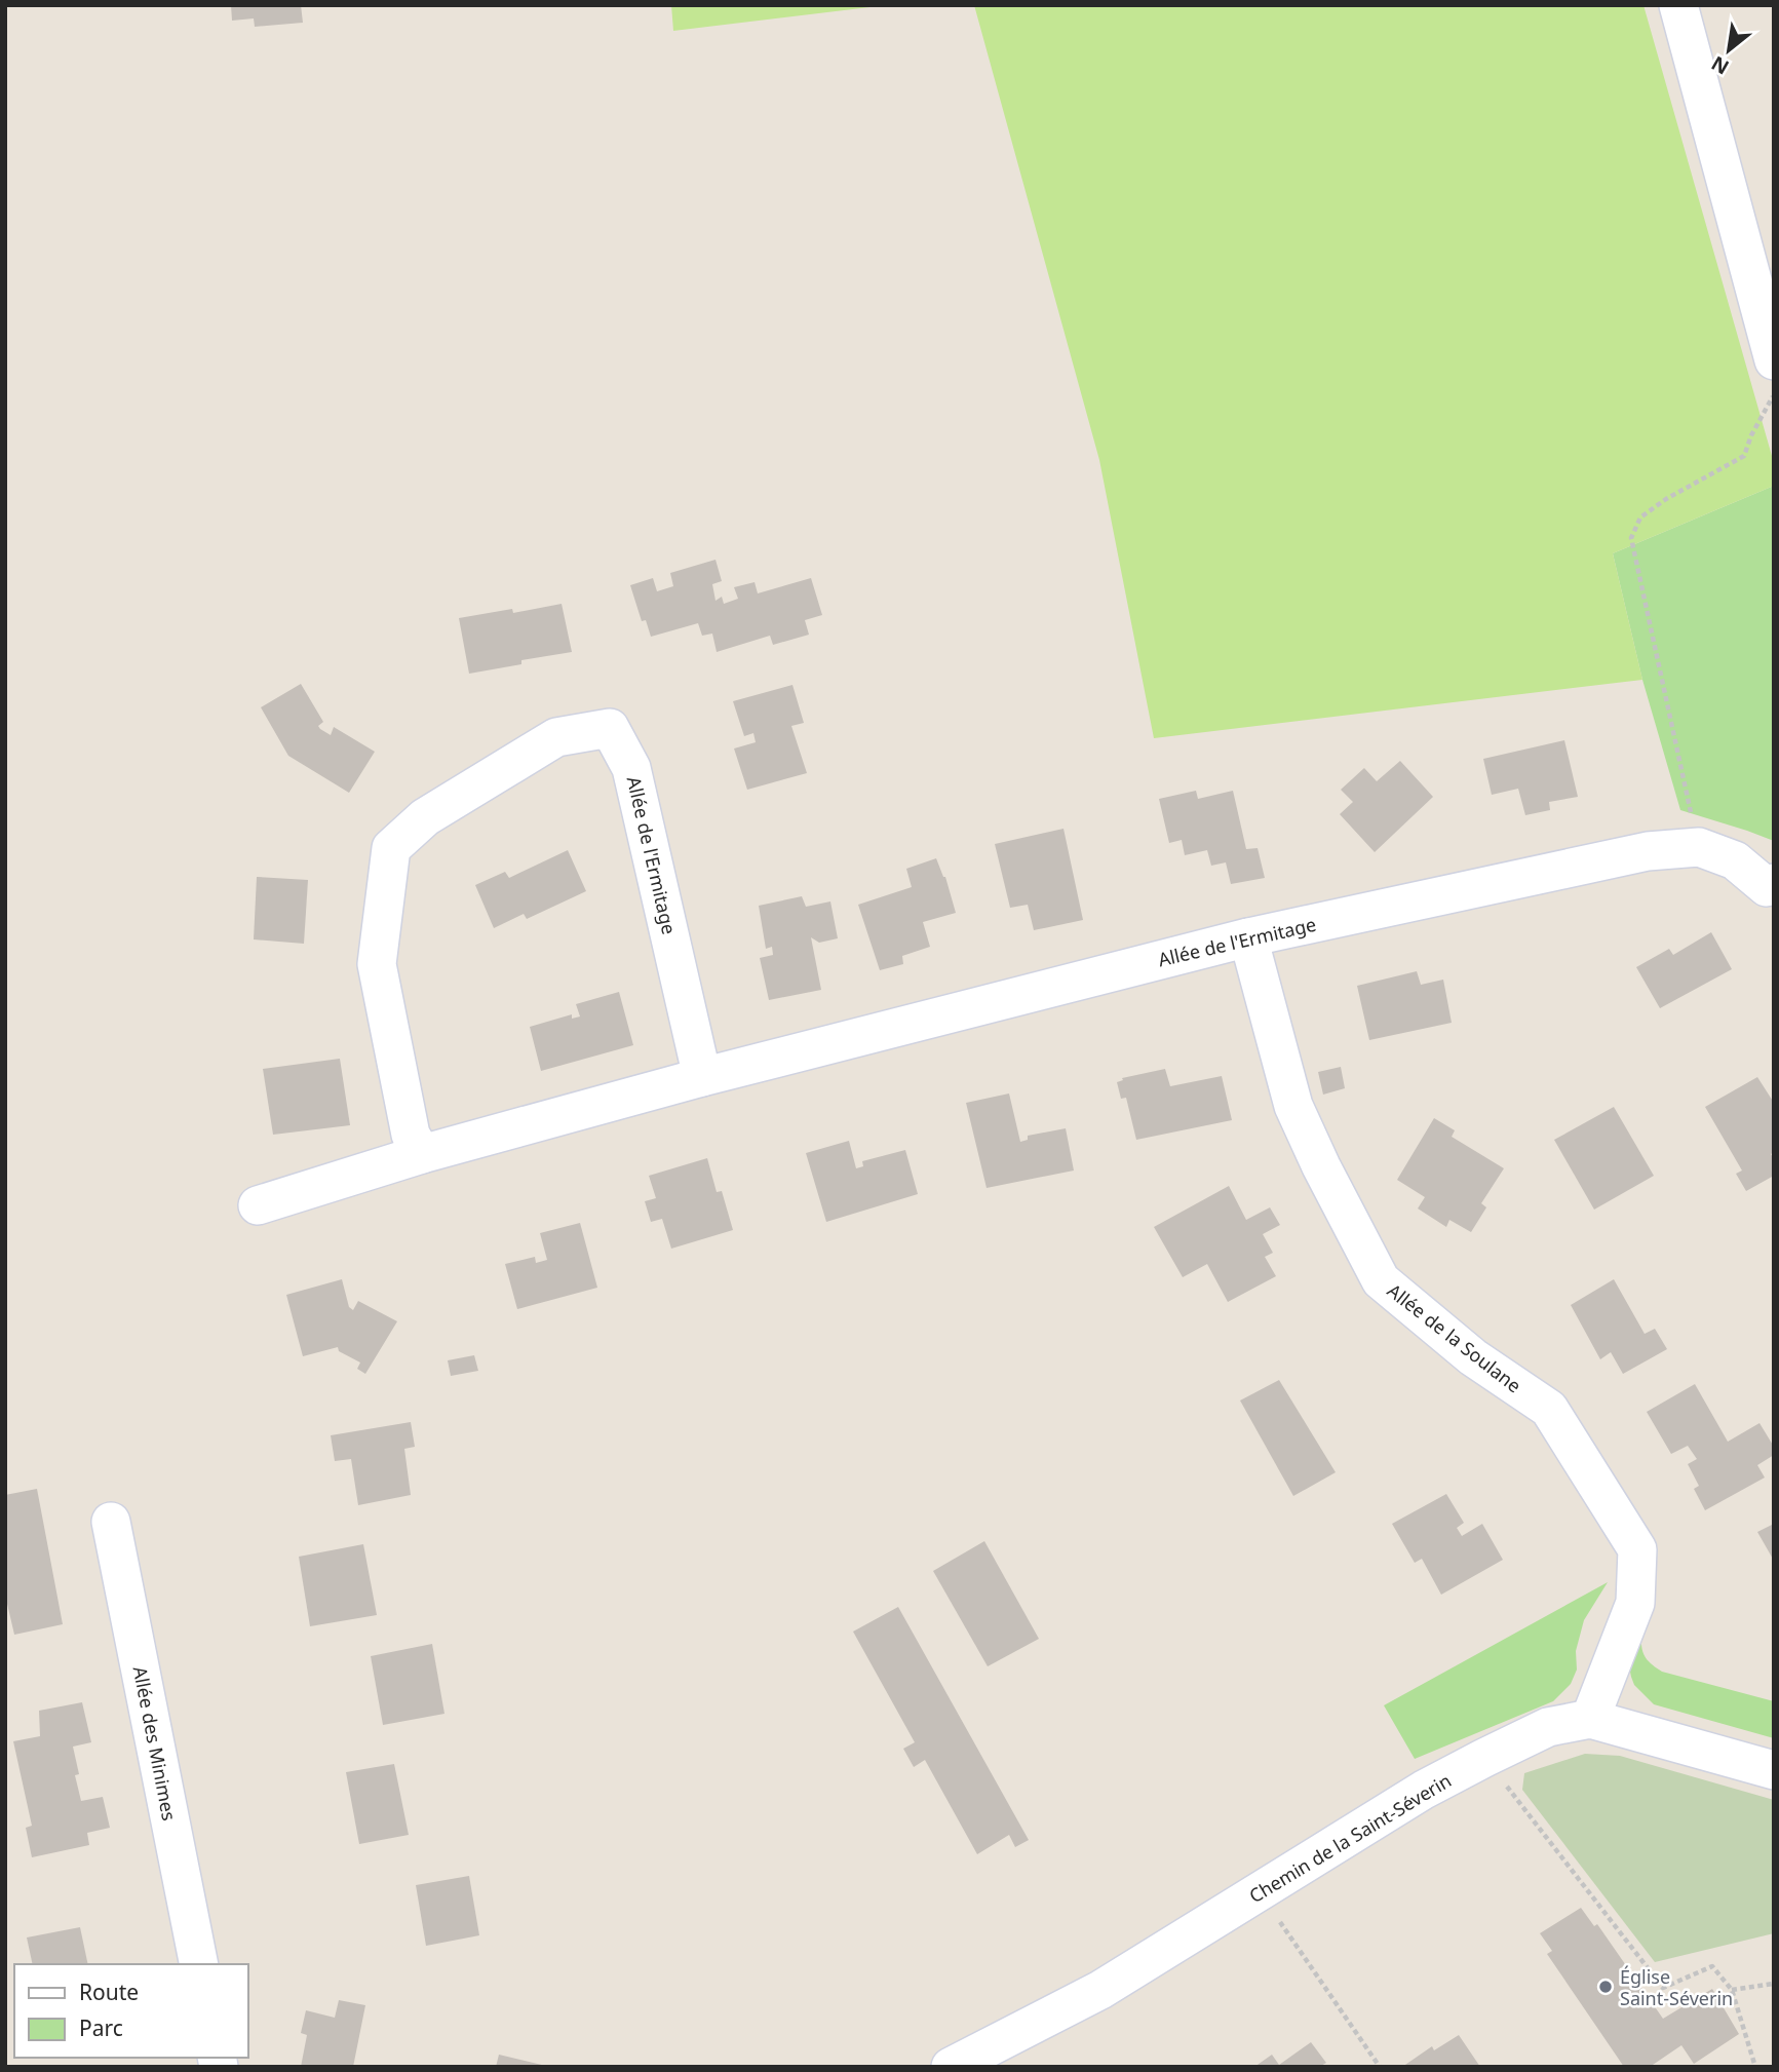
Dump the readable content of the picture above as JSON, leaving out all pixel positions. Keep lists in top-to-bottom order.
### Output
{
  "streets": {
    "street": [
      "Allée de l'Ermitage",
      "Allée de la Soulane",
      "Allée des Minimes",
      "Chemin de la Saint-Séverin"
    ]
  },
  "crossings": [
    ["Allée de l'Ermitage", "Allée de la Soulane"],
    ["Allée de la Soulane", "Chemin de la Saint-Séverin"]
  ],
  "places": ["Église Saint-Séverin"],
  "legend": ["Route", "Parc"],
  "north": "bottom left"
}
